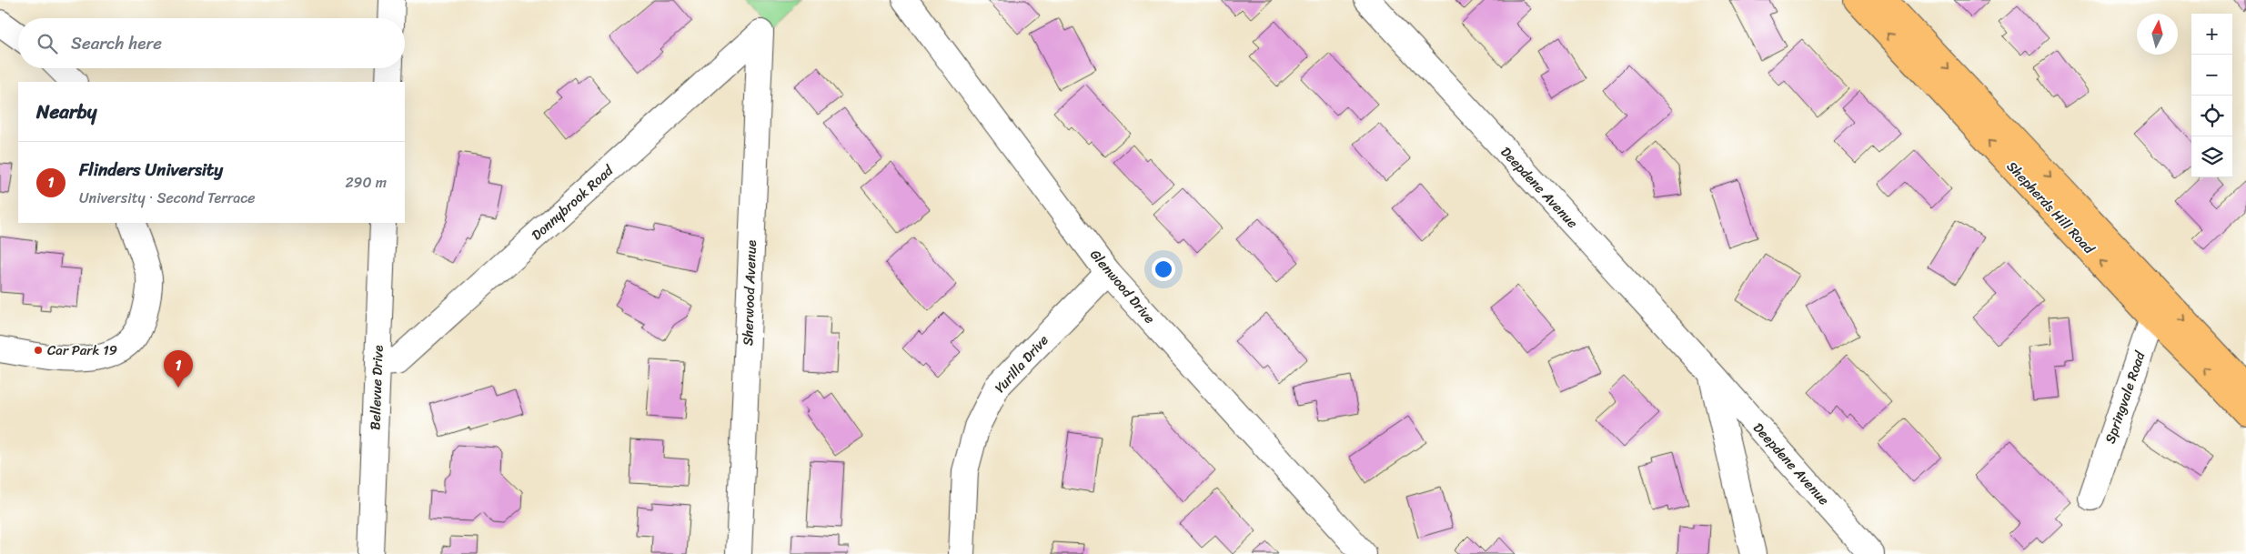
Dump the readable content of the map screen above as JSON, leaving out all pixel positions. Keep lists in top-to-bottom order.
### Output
{
  "streets": {
    "main road": ["Shepherds Hill Road"],
    "street": [
      "Deepdene Avenue",
      "Donnybrook Road",
      "Glenwood Drive",
      "Sherwood Avenue",
      "Yurilla Drive",
      "Bellevue Drive",
      "Springvale Road"
    ]
  },
  "crossings": [
    ["Donnybrook Road", "Sherwood Avenue"],
    ["Donnybrook Road", "Bellevue Drive"],
    ["Shepherds Hill Road", "Springvale Road"],
    ["Glenwood Drive", "Yurilla Drive"]
  ],
  "places": ["Car Park 19"],
  "north": "top",
  "page": {
    "map_buttons": ["+", "−"],
    "search": "Search here",
    "heading": "Nearby",
    "list": [
      {
        "mark": "1",
        "name": "Flinders University",
        "note": "University · Second Terrace",
        "value": "290 m"
      }
    ],
    "pins": "1"
  }
}
